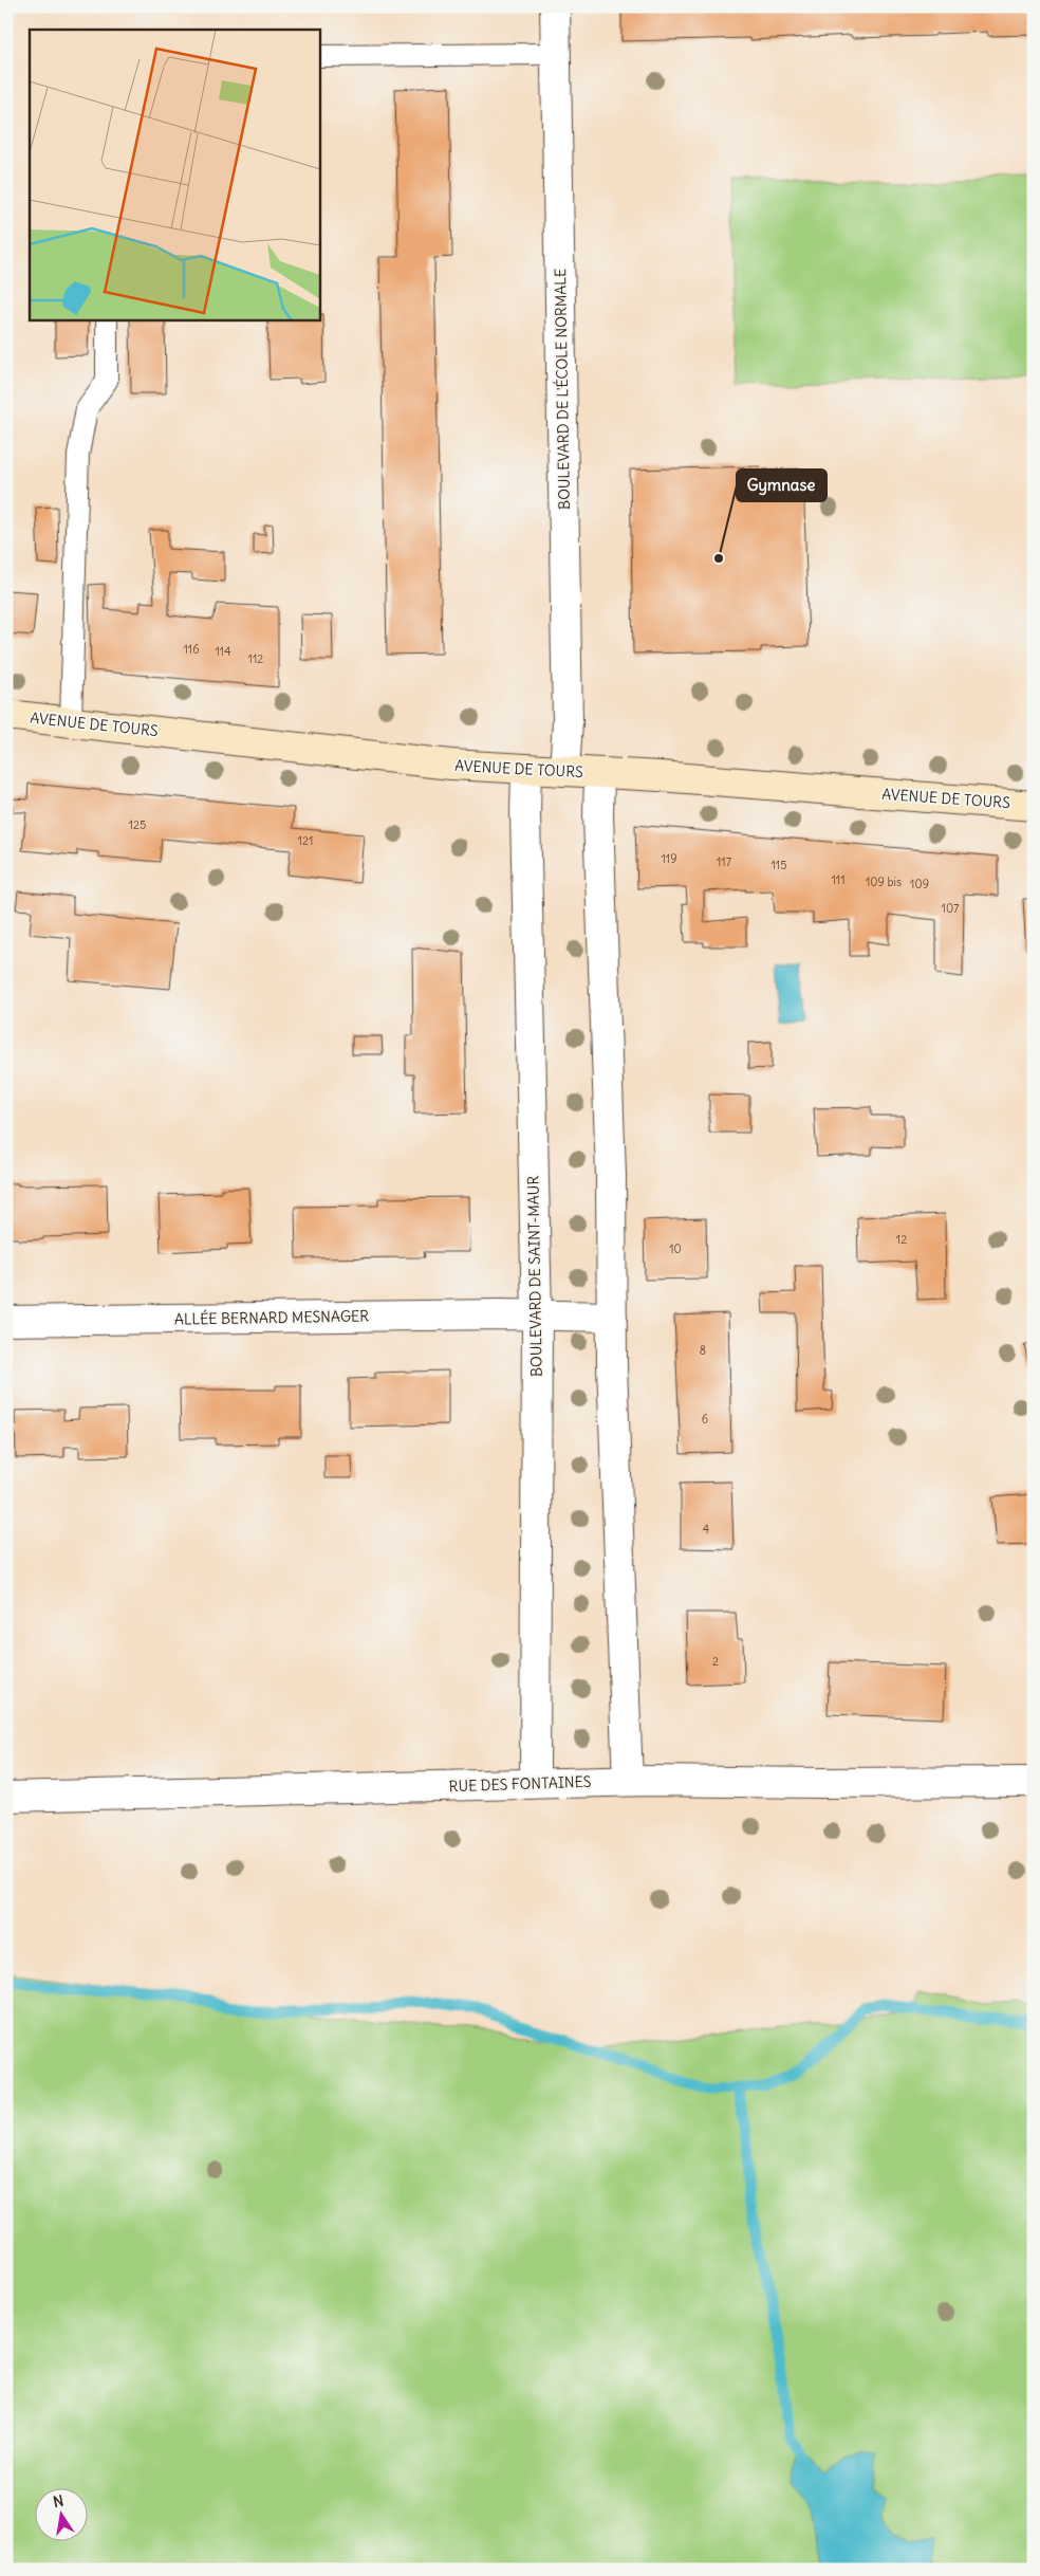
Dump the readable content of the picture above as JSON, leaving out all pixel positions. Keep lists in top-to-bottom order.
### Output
{
  "streets": {
    "main road": ["AVENUE DE TOURS"],
    "street": [
      "BOULEVARD DE L'ÉCOLE NORMALE",
      "BOULEVARD DE SAINT-MAUR",
      "ALLÉE BERNARD MESNAGER",
      "RUE DES FONTAINES"
    ]
  },
  "crossings": [
    ["BOULEVARD DE L'ÉCOLE NORMALE", "AVENUE DE TOURS"],
    ["AVENUE DE TOURS", "BOULEVARD DE SAINT-MAUR"],
    ["BOULEVARD DE SAINT-MAUR", "ALLÉE BERNARD MESNAGER"],
    ["BOULEVARD DE SAINT-MAUR", "RUE DES FONTAINES"]
  ],
  "places": ["Gymnase"],
  "house_numbers": [
    "116",
    "114",
    "112",
    "125",
    "121",
    "119",
    "117",
    "115",
    "111",
    "109 bis",
    "109",
    "107",
    "12",
    "10",
    "8",
    "6",
    "4",
    "2"
  ],
  "north": "top"
}
